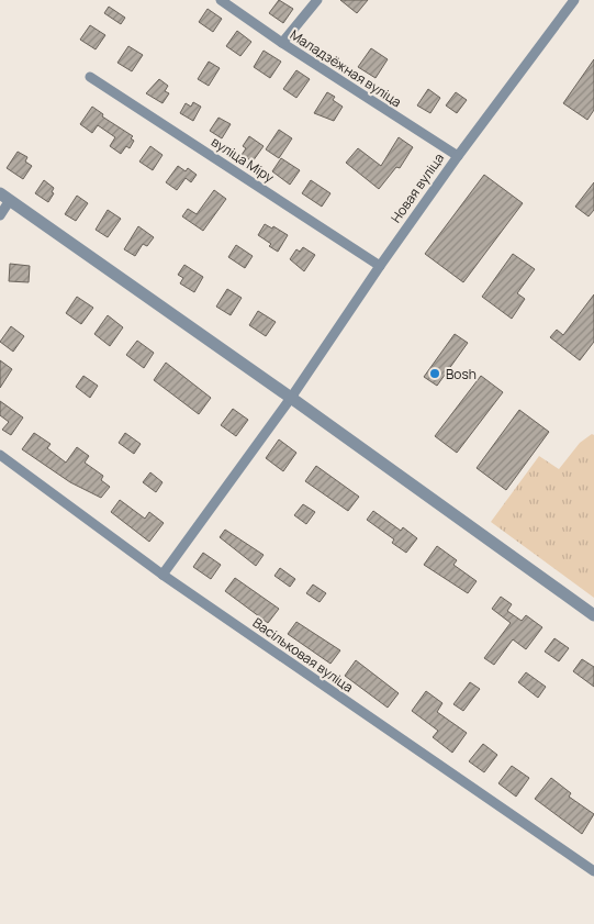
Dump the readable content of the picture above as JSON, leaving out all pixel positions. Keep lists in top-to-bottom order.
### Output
{
  "streets": {
    "street": [
      "Маладзёжная вуліца",
      "вуліца Міру",
      "Новая вуліца",
      "Васільковая вуліца"
    ]
  },
  "crossings": [
    ["Маладзёжная вуліца", "Новая вуліца"],
    ["вуліца Міру", "Новая вуліца"],
    ["Новая вуліца", "Васільковая вуліца"]
  ],
  "places": ["Bosh"]
}
